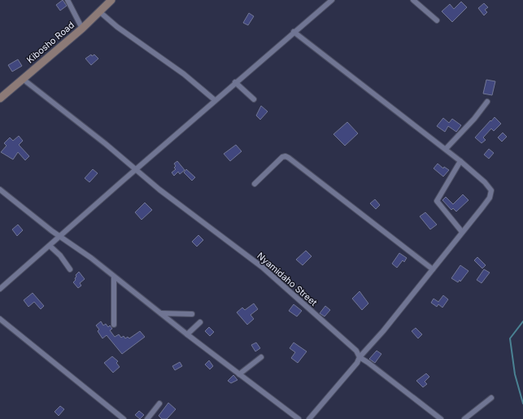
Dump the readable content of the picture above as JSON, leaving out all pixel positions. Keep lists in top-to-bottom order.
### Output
{
  "streets": {
    "street": ["Kibosho Road", "Nyamidaho Street"]
  },
  "crossings": [
    ["Kibosho Road", "Nyamidaho Street"]
  ]
}
